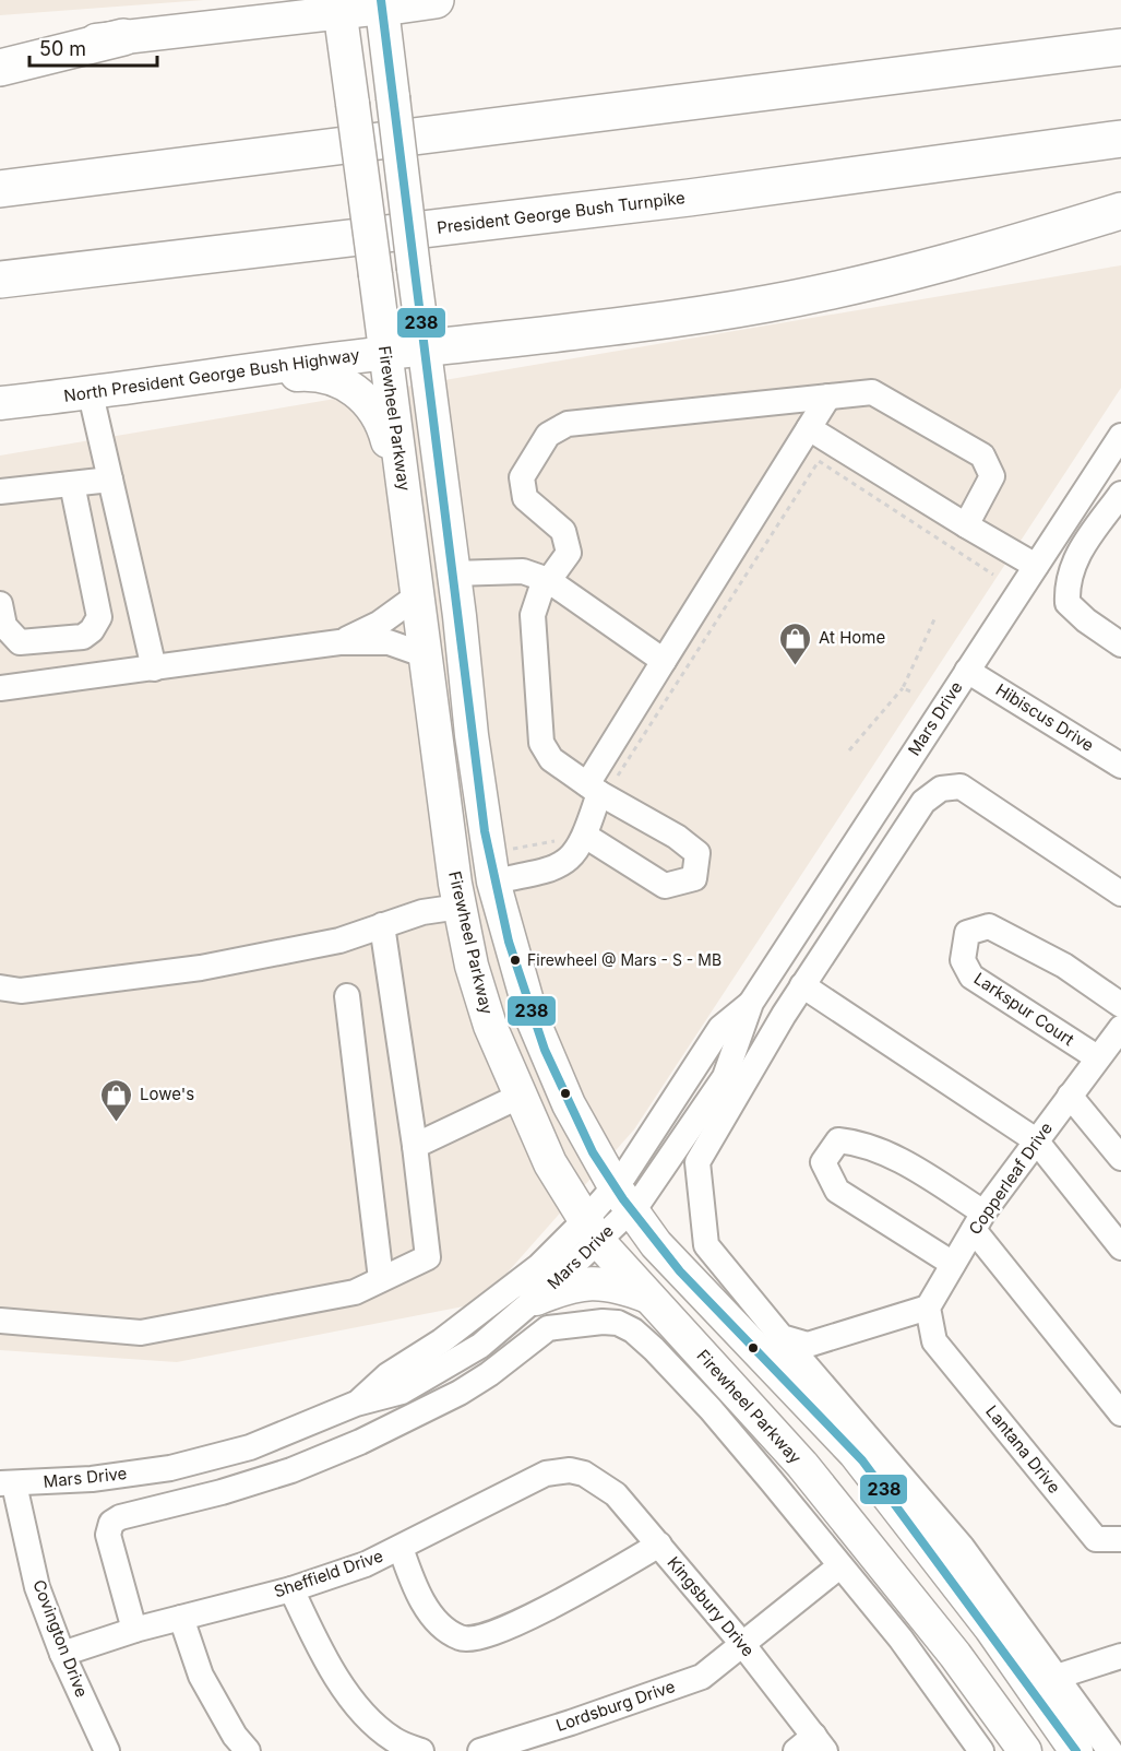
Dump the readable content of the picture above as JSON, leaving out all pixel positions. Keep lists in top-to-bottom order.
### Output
{
  "streets": {
    "highway": ["President George Bush Turnpike"],
    "main road": ["North President George Bush Highway", "Firewheel Parkway"],
    "street": [
      "Hibiscus Drive",
      "Mars Drive",
      "Larkspur Court",
      "Copperleaf Drive",
      "Lantana Drive",
      "Sheffield Drive",
      "Kingsbury Drive",
      "Covington Drive",
      "Lordsburg Drive"
    ]
  },
  "crossings": [
    ["North President George Bush Highway", "Firewheel Parkway"],
    ["Firewheel Parkway", "Mars Drive"],
    ["Hibiscus Drive", "Mars Drive"],
    ["Mars Drive", "Covington Drive"],
    ["Larkspur Court", "Copperleaf Drive"],
    ["Copperleaf Drive", "Lantana Drive"],
    ["Sheffield Drive", "Kingsbury Drive"],
    ["Sheffield Drive", "Covington Drive"],
    ["Kingsbury Drive", "Lordsburg Drive"]
  ],
  "places": {
    "shop": ["At Home", "Lowe's"],
    "other": ["Firewheel @ Mars - S - MB"]
  },
  "lines": ["transit line 238"],
  "scale_bar": "50 m"
}
